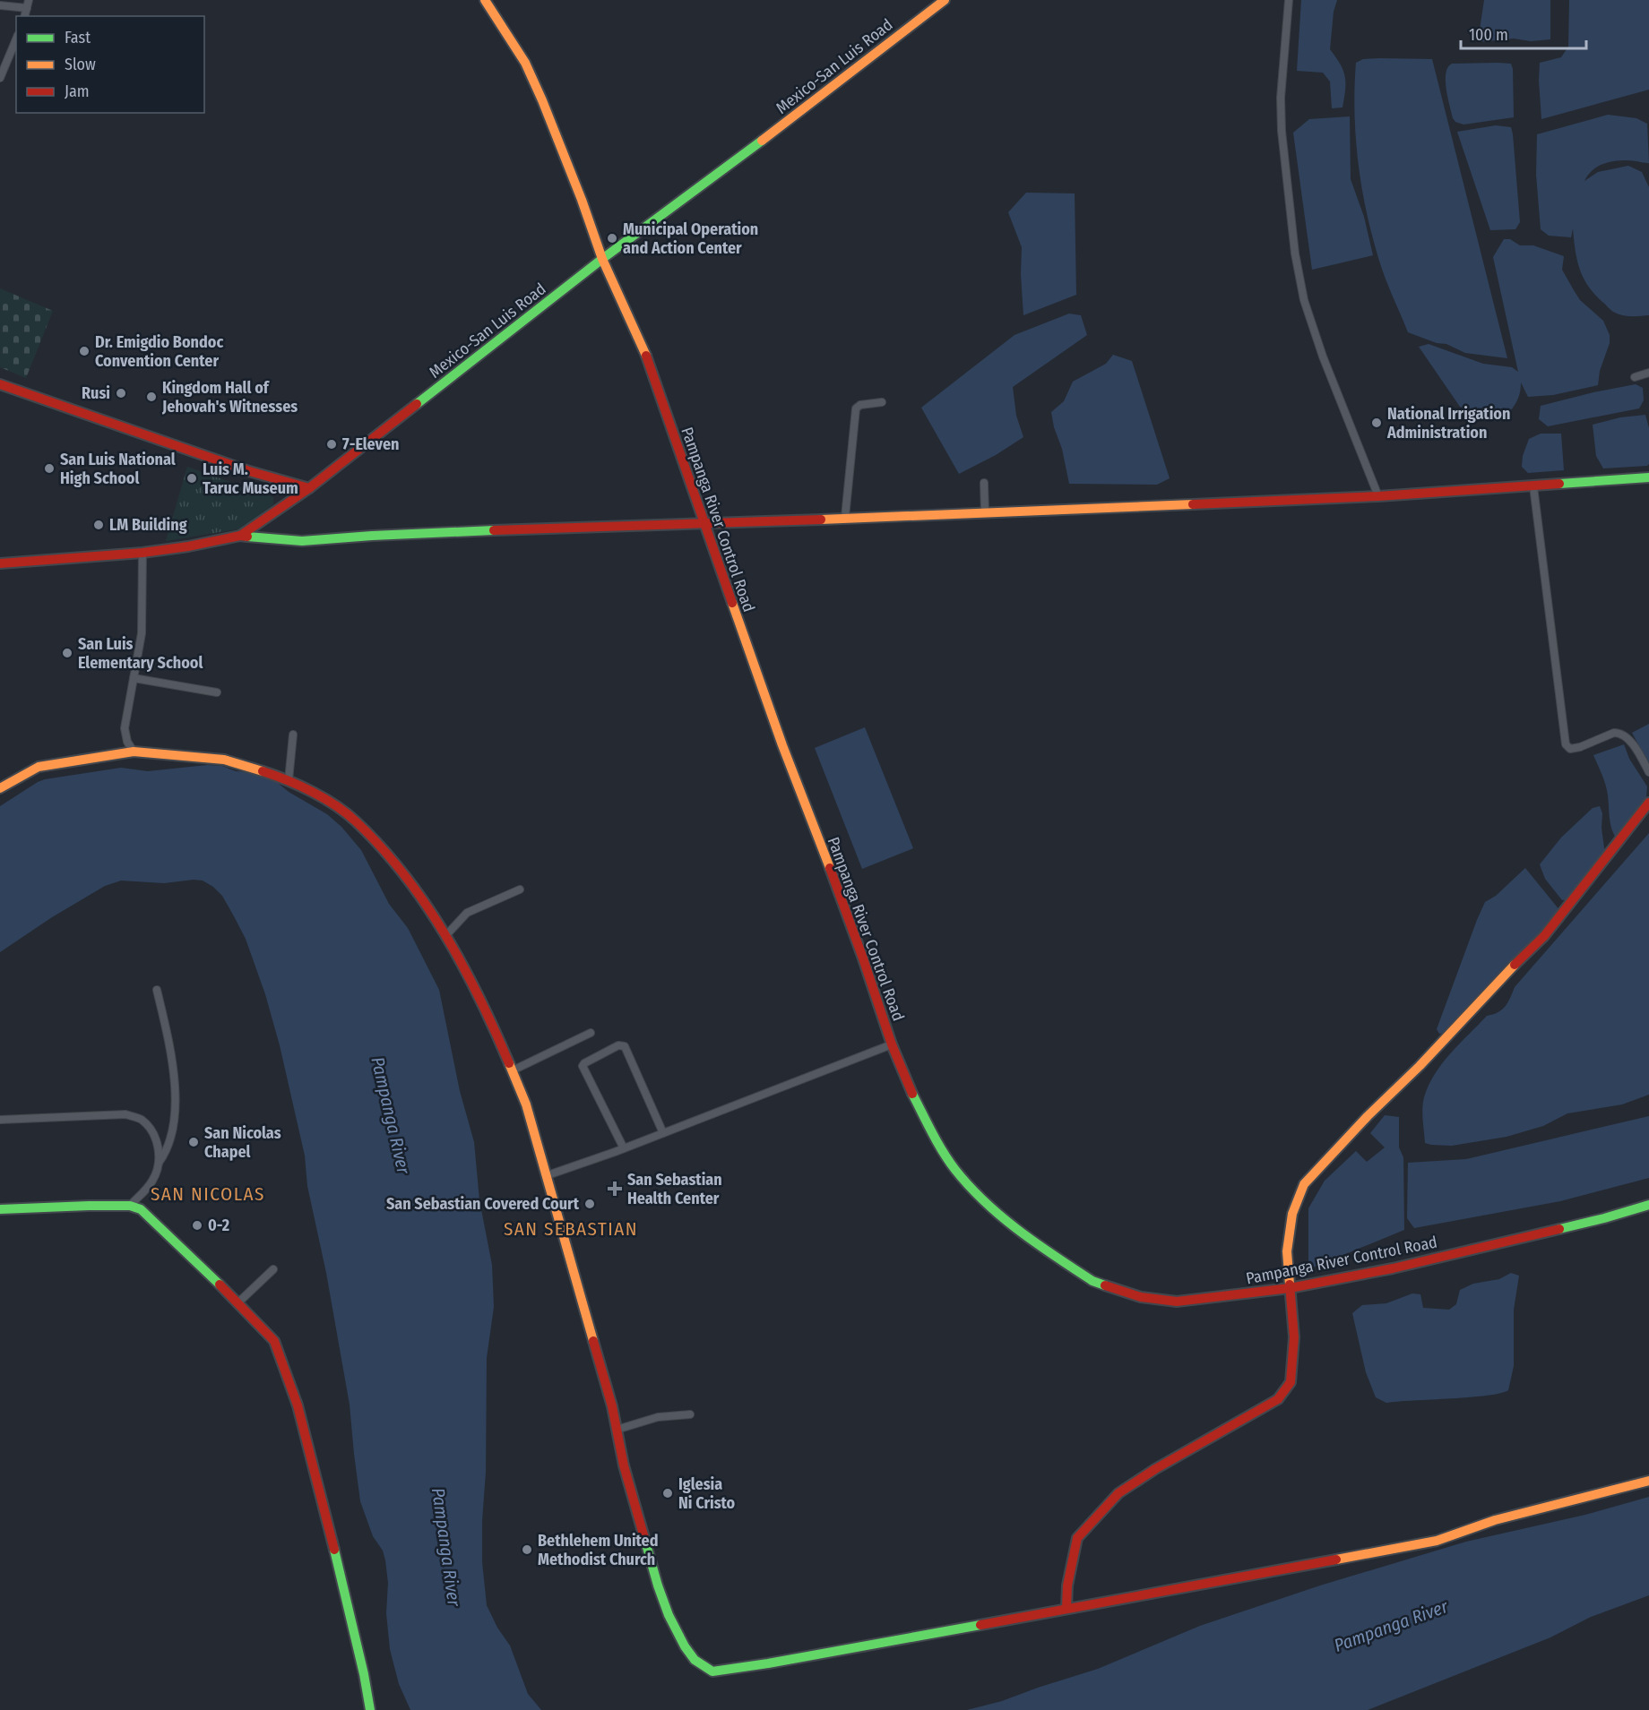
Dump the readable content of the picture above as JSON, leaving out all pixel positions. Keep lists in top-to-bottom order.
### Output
{
  "streets": {
    "street": ["Mexico-San Luis Road", "Pampanga River Control Road"]
  },
  "crossings": [
    ["Mexico-San Luis Road", "Pampanga River Control Road"]
  ],
  "districts": ["SAN NICOLAS", "SAN SEBASTIAN"],
  "water": ["Pampanga River"],
  "places": {
    "other": [
      "Municipal Operation and Action Center",
      "Dr. Emigdio Bondoc Convention Center",
      "Rusi",
      "Kingdom Hall of Jehovah's Witnesses",
      "National Irrigation Administration",
      "7-Eleven",
      "San Luis National High School",
      "Luis M. Taruc Museum",
      "LM Building",
      "San Luis Elementary School",
      "San Nicolas Chapel",
      "San Sebastian Covered Court",
      "0-2",
      "Iglesia Ni Cristo",
      "Bethlehem United Methodist Church"
    ],
    "health": ["San Sebastian Health Center"]
  },
  "legend": ["Fast", "Slow", "Jam"],
  "scale_bar": "100 m"
}
